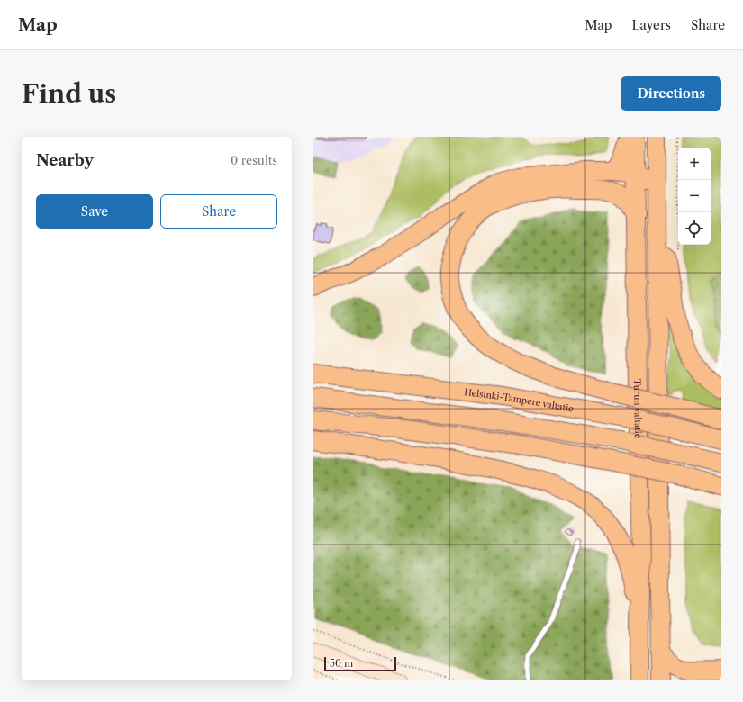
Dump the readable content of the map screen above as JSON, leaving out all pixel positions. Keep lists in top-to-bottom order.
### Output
{
  "streets": {
    "highway": ["Helsinki-Tampere valtatie", "Turun valtatie"]
  },
  "scale_bar": "50 m",
  "page": {
    "header": "Map",
    "nav": ["Map", "Layers", "Share"],
    "buttons": [
      "Directions",
      ["Save", "Share"]
    ],
    "title": "Find us",
    "heading": ["Nearby", "0 results"],
    "map_buttons": ["+", "−"],
    "scale": "50 m"
  }
}
